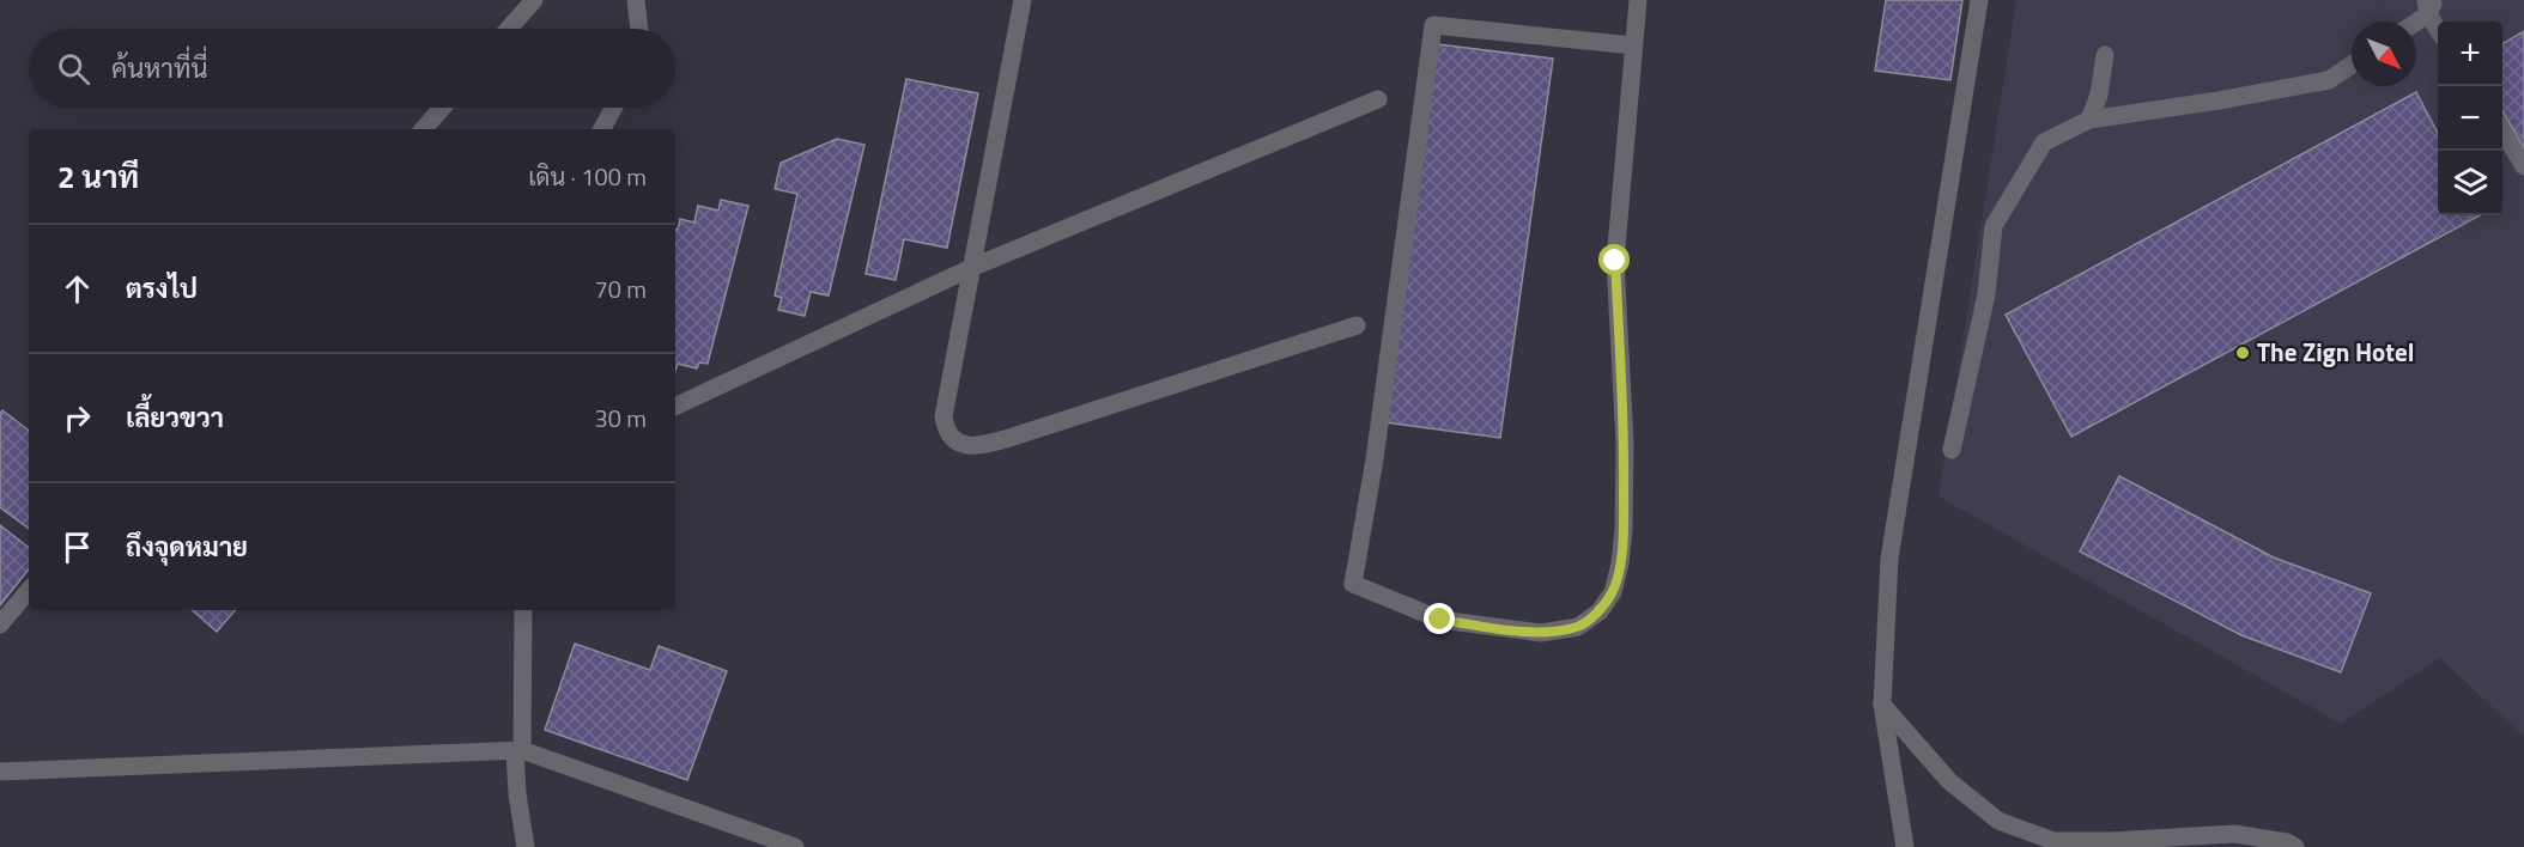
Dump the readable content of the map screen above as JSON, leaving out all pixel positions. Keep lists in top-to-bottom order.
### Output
{
  "places": ["The Zign Hotel"],
  "north": "bottom right",
  "page": {
    "map_buttons": ["+", "−"],
    "search": "ค้นหาที่นี่",
    "heading": ["2 นาที", "เดิน · 100 m"],
    "list": [
      ["ตรงไป", "70 m"],
      ["เลี้ยวขวา", "30 m"],
      "ถึงจุดหมาย"
    ]
  }
}
